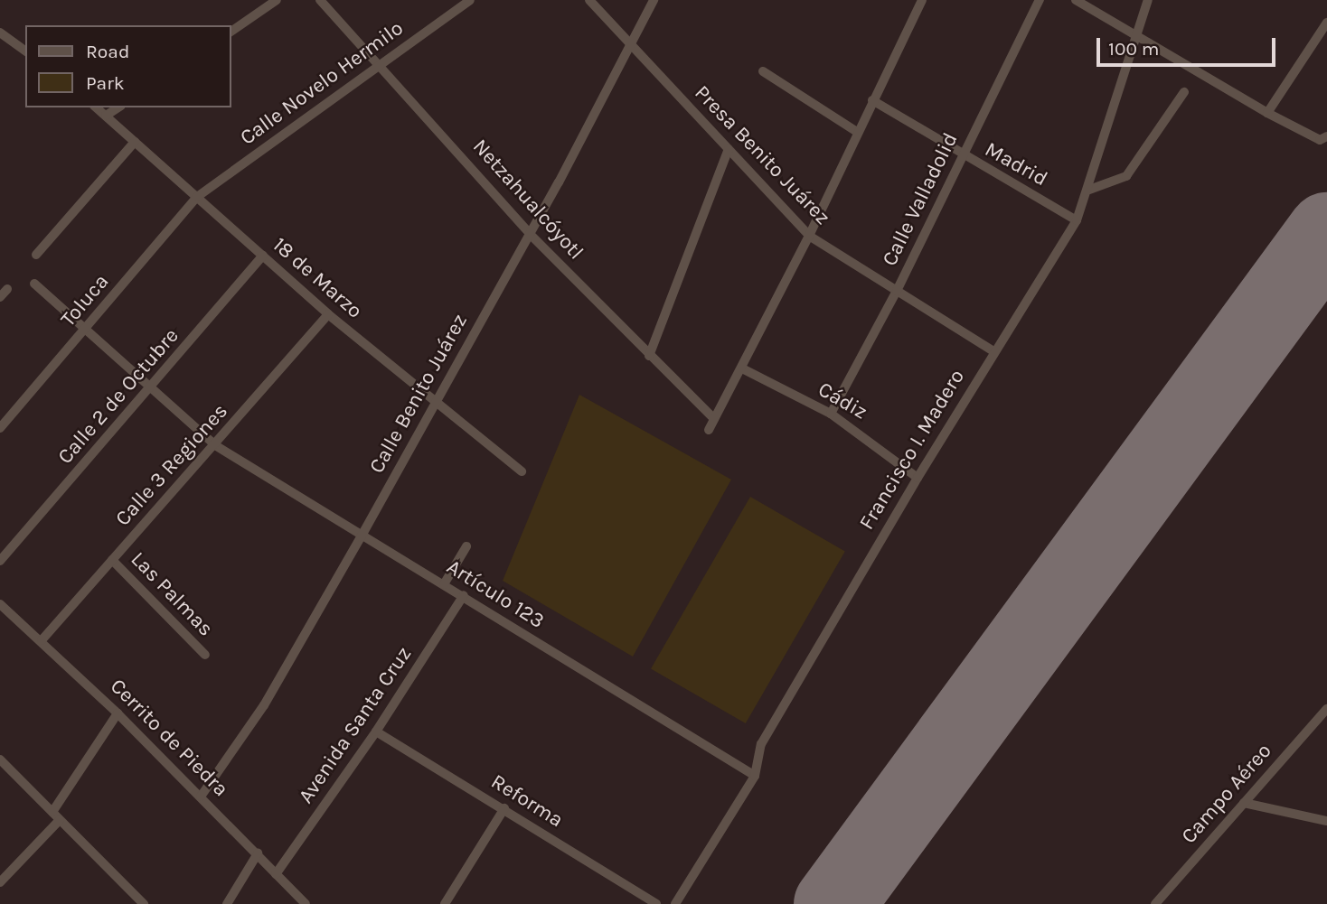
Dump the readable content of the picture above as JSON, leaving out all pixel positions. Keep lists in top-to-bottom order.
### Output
{
  "streets": {
    "street": [
      "Calle Novelo Hermilo",
      "Presa Benito Juárez",
      "Madrid",
      "Netzahualcóyotl",
      "Calle Valladolid",
      "18 de Marzo",
      "Toluca",
      "Calle Benito Juárez",
      "Calle 2 de Octubre",
      "Cádiz",
      "Francisco I. Madero",
      "Calle 3 Regiones",
      "Las Palmas",
      "Artículo 123",
      "Avenida Santa Cruz",
      "Cerrito de Piedra",
      "Campo Aéreo",
      "Reforma"
    ]
  },
  "crossings": [
    ["Calle Novelo Hermilo", "Netzahualcóyotl"],
    ["Calle Novelo Hermilo", "18 de Marzo"],
    ["Calle Novelo Hermilo", "Toluca"],
    ["Presa Benito Juárez", "Calle Valladolid"],
    ["Presa Benito Juárez", "Calle Benito Juárez"],
    ["Presa Benito Juárez", "Francisco I. Madero"],
    ["Madrid", "Calle Valladolid"],
    ["Madrid", "Francisco I. Madero"],
    ["Netzahualcóyotl", "Calle Benito Juárez"],
    ["Calle Valladolid", "Cádiz"],
    ["18 de Marzo", "Toluca"],
    ["18 de Marzo", "Calle Benito Juárez"],
    ["18 de Marzo", "Calle 2 de Octubre"],
    ["18 de Marzo", "Calle 3 Regiones"],
    ["Toluca", "Artículo 123"],
    ["Calle Benito Juárez", "Artículo 123"],
    ["Calle Benito Juárez", "Cerrito de Piedra"],
    ["Calle 2 de Octubre", "Artículo 123"],
    ["Cádiz", "Francisco I. Madero"],
    ["Francisco I. Madero", "Artículo 123"],
    ["Calle 3 Regiones", "Las Palmas"],
    ["Calle 3 Regiones", "Artículo 123"],
    ["Calle 3 Regiones", "Cerrito de Piedra"],
    ["Artículo 123", "Avenida Santa Cruz"],
    ["Avenida Santa Cruz", "Cerrito de Piedra"],
    ["Avenida Santa Cruz", "Reforma"]
  ],
  "legend": ["Road", "Park"],
  "scale_bar": "100 m"
}
